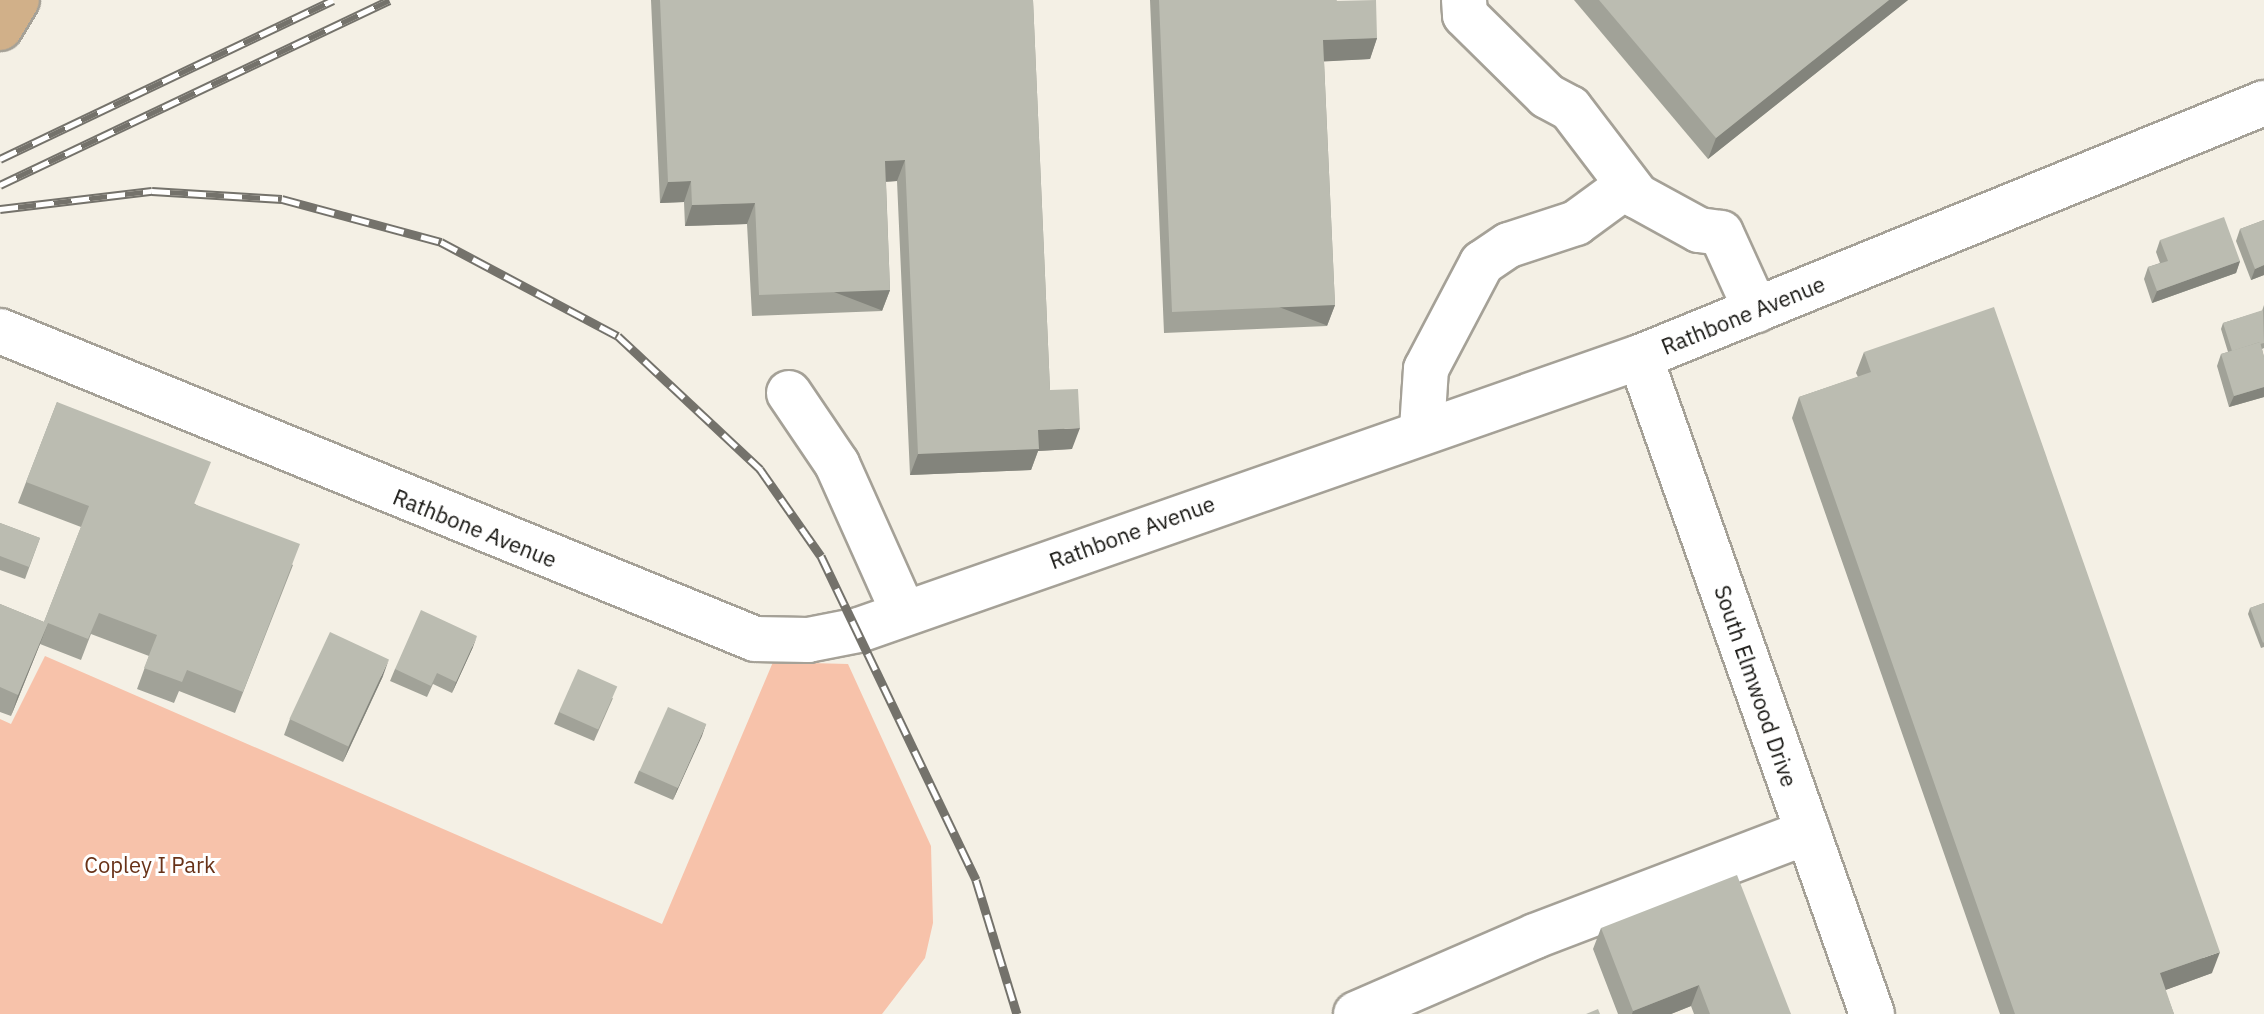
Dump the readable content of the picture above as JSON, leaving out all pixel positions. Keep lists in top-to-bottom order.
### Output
{
  "streets": {
    "street": ["Rathbone Avenue", "South Elmwood Drive"]
  },
  "crossings": [
    ["Rathbone Avenue", "South Elmwood Drive"]
  ],
  "parks": ["Copley I Park"]
}
